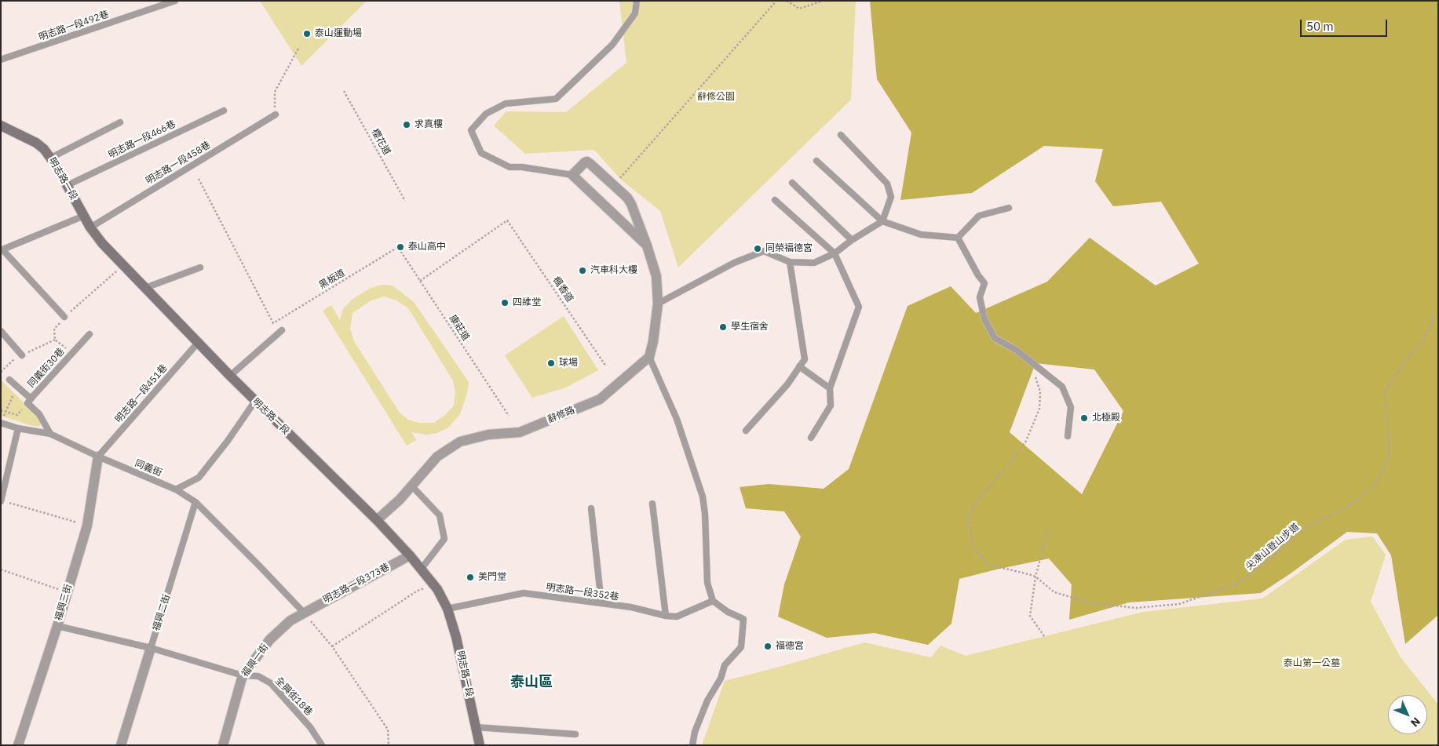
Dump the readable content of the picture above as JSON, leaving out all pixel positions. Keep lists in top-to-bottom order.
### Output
{
  "streets": {
    "main road": ["明志路一段"],
    "street": [
      "辭修路",
      "明志路一段373巷",
      "福興三街",
      "福興二街",
      "福興一街"
    ],
    "lane": [
      "明志路一段492巷",
      "明志路一段466巷",
      "明志路一段458巷",
      "同義街30巷",
      "明志路一段451巷",
      "同義街",
      "明志路一段352巷",
      "全興街18巷"
    ],
    "path": [
      "櫻花道",
      "黑板道",
      "楓香道",
      "康莊道",
      "尖凍山登山步道"
    ]
  },
  "crossings": [
    ["明志路一段466巷", "明志路一段"],
    ["明志路一段458巷", "明志路一段"],
    ["明志路一段", "明志路一段451巷"],
    ["明志路一段", "辭修路"],
    ["明志路一段", "明志路一段373巷"],
    ["明志路一段", "明志路一段352巷"],
    ["黑板道", "康莊道"],
    ["楓香道", "康莊道"],
    ["同義街30巷", "同義街"],
    ["明志路一段451巷", "同義街"],
    ["明志路一段451巷", "福興三街"],
    ["同義街", "福興三街"],
    ["明志路一段373巷", "福興一街"],
    ["福興三街", "全興街18巷"],
    ["福興二街", "全興街18巷"],
    ["福興一街", "全興街18巷"]
  ],
  "districts": ["泰山區"],
  "parks": ["辭修公園", "泰山第一公墓"],
  "places": [
    "泰山運動場",
    "求真樓",
    "泰山高中",
    "同榮福德宮",
    "汽車科大樓",
    "四維堂",
    "學生宿舍",
    "球場",
    "北極殿",
    "美門堂",
    "福德宮"
  ],
  "scale_bar": "50 m",
  "north": "bottom right"
}
